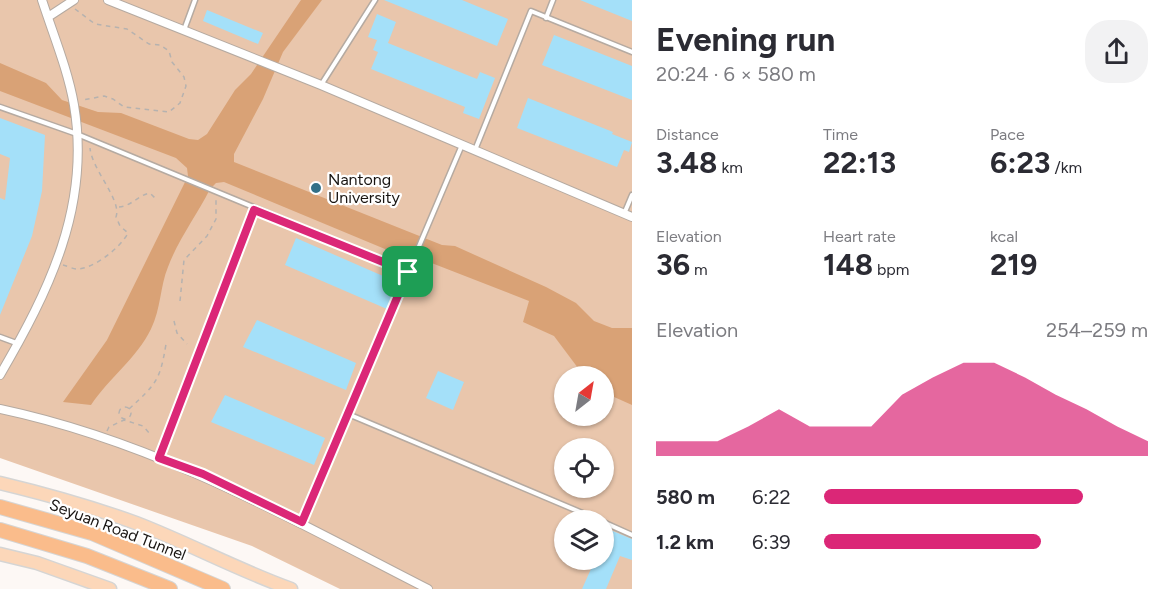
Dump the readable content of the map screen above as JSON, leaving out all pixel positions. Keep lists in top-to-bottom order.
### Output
{
  "streets": {
    "highway": ["Seyuan Road Tunnel"]
  },
  "places": ["Nantong University"],
  "north": "top right",
  "page": {
    "heading": ["Evening run", "20:24 · 6 × 580 m"],
    "stats": [
      ["Distance", "3.48 km"],
      ["Time", "22:13"],
      ["Pace", "6:23 /km"],
      ["Elevation", "36 m"],
      ["Heart rate", "148 bpm"],
      ["kcal", "219"]
    ],
    "chart": ["Elevation", "254–259 m"],
    "list": [
      {
        "name": "580 m",
        "note": "6:22"
      },
      {
        "name": "1.2 km",
        "note": "6:39"
      }
    ]
  }
}
